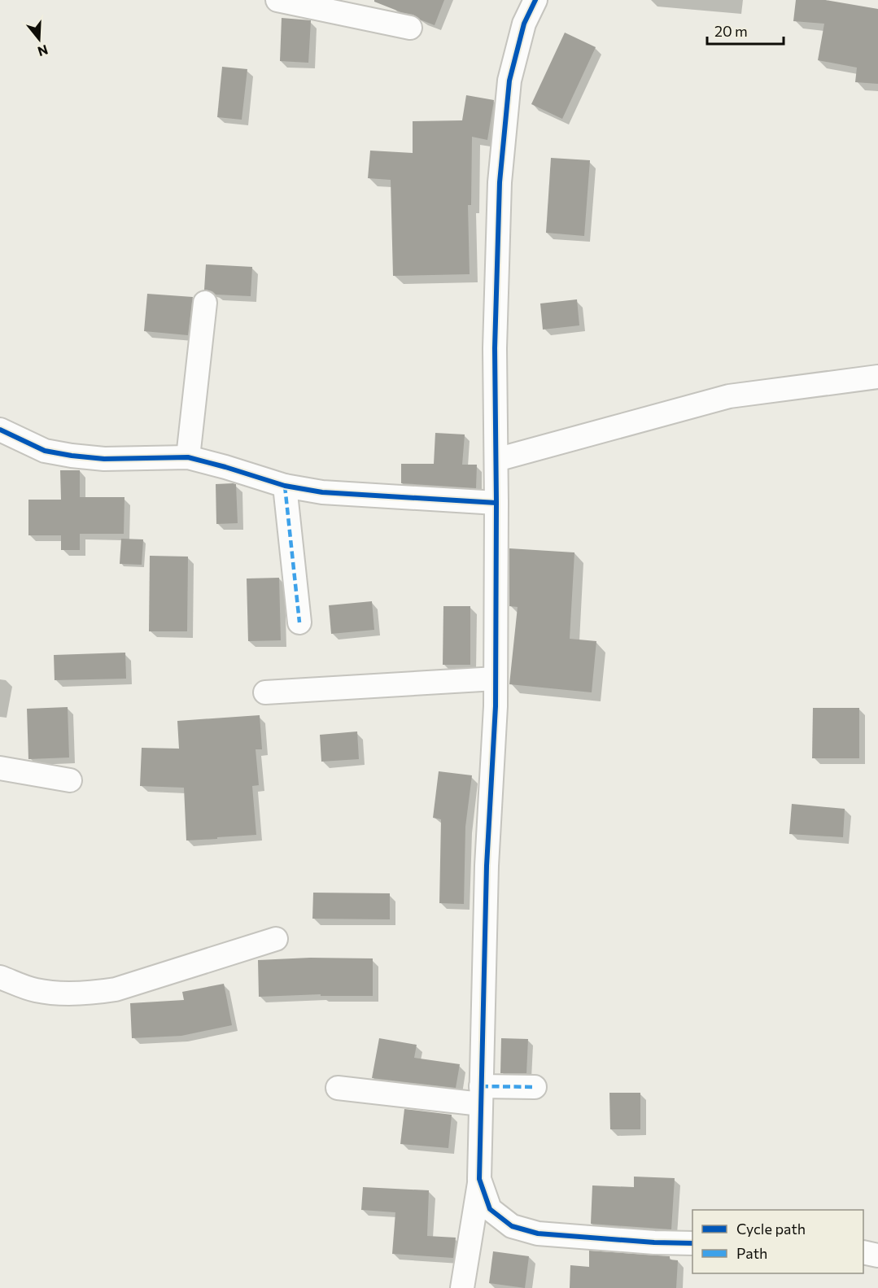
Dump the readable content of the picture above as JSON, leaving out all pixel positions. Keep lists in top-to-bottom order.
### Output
{
  "legend": ["Cycle path", "Path"],
  "scale_bar": "20 m",
  "north": "bottom"
}
